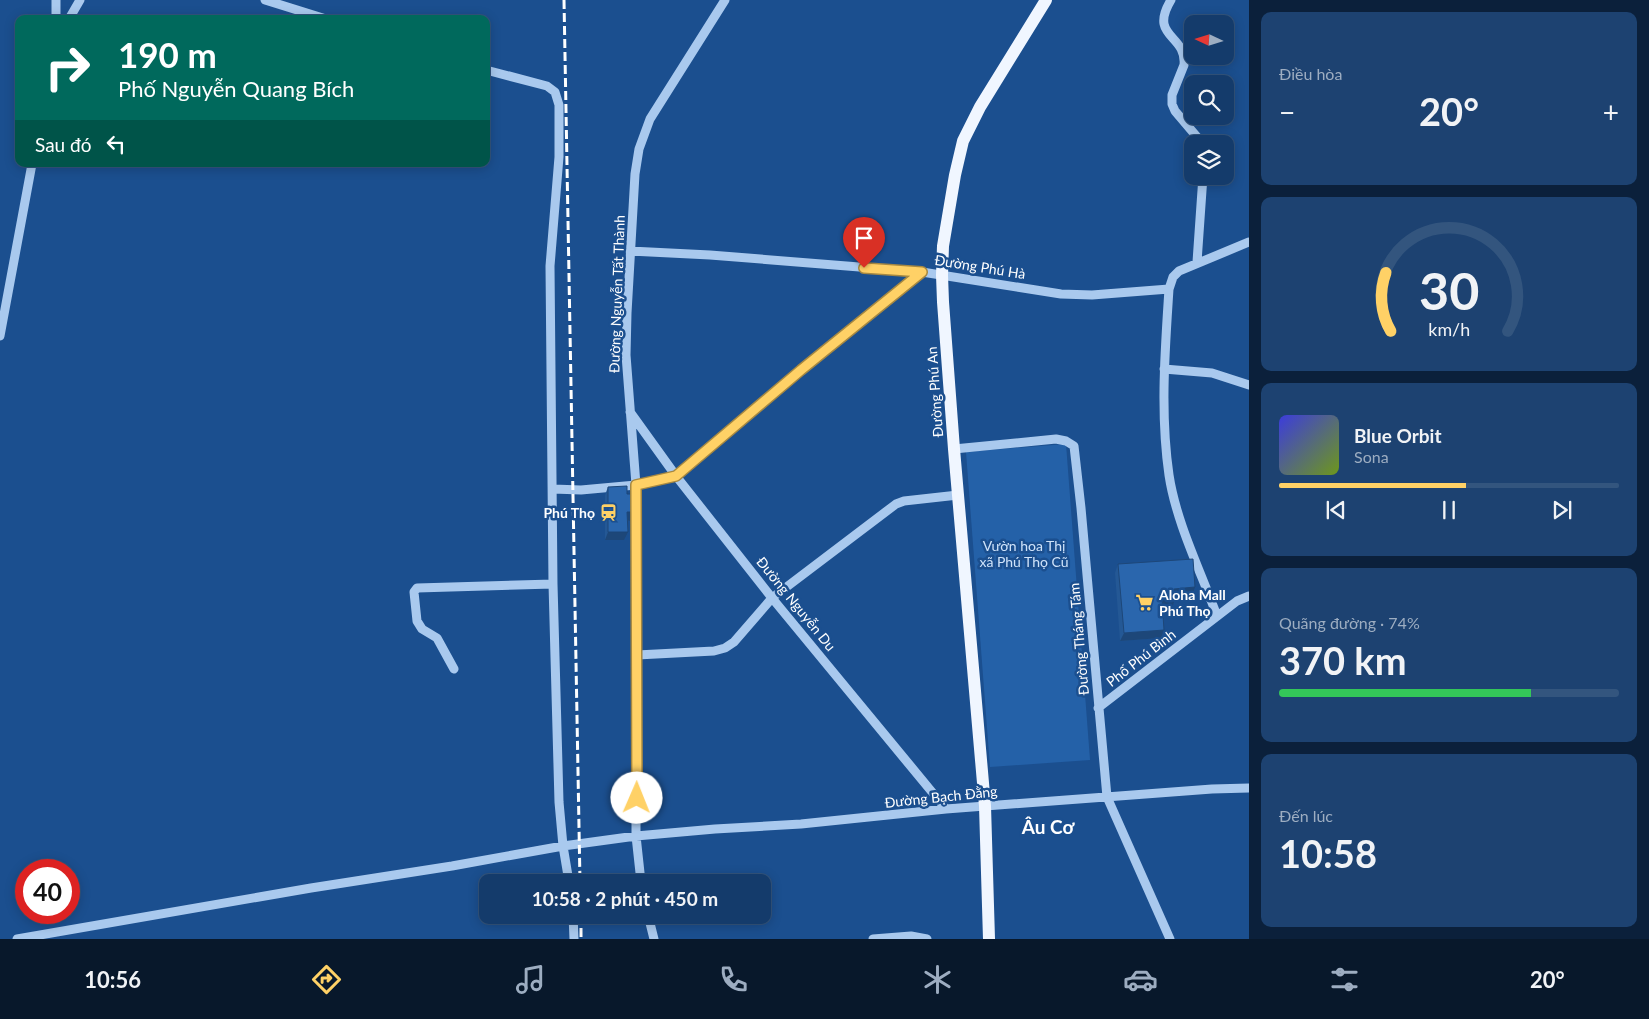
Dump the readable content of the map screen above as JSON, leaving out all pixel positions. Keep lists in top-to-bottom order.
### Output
{
  "streets": {
    "main road": ["Đường Phú An"],
    "street": [
      "Đường Phú Hà",
      "Đường Nguyễn Tất Thành",
      "Đường Nguyễn Du",
      "Đường Tháng Tám",
      "Phố Phú Bình",
      "Đường Bạch Đằng"
    ]
  },
  "crossings": [
    ["Đường Phú Hà", "Đường Nguyễn Tất Thành"],
    ["Đường Phú Hà", "Đường Phú An"],
    ["Đường Nguyễn Tất Thành", "Đường Nguyễn Du"],
    ["Đường Nguyễn Tất Thành", "Đường Bạch Đằng"],
    ["Đường Phú An", "Đường Tháng Tám"],
    ["Đường Phú An", "Đường Bạch Đằng"],
    ["Đường Nguyễn Du", "Đường Bạch Đằng"],
    ["Đường Tháng Tám", "Phố Phú Bình"],
    ["Đường Tháng Tám", "Đường Bạch Đằng"]
  ],
  "districts": ["Âu Cơ"],
  "parks": ["Vườn hoa Thị xã Phú Thọ Cũ"],
  "places": {
    "station": ["Phú Thọ"],
    "supermarket": ["Aloha Mall Phú Thọ"]
  },
  "north": "left",
  "page": {
    "tile": [
      "Điều hòa",
      ["Quãng đường · 74%", "370 km"],
      ["Đến lúc", "10:58"]
    ],
    "turn": ["190 m", "Phố Nguyễn Quang Bích"],
    "heat": ["−", "20°", "+"],
    "then": "Sau đó",
    "song": ["Blue Orbit", "Sona"],
    "limit": "40",
    "trip": "10:58 · 2 phút · 450 m",
    "tabs": ["10:56", "20°"],
    "gauge": ["30", "km/h"]
  }
}
